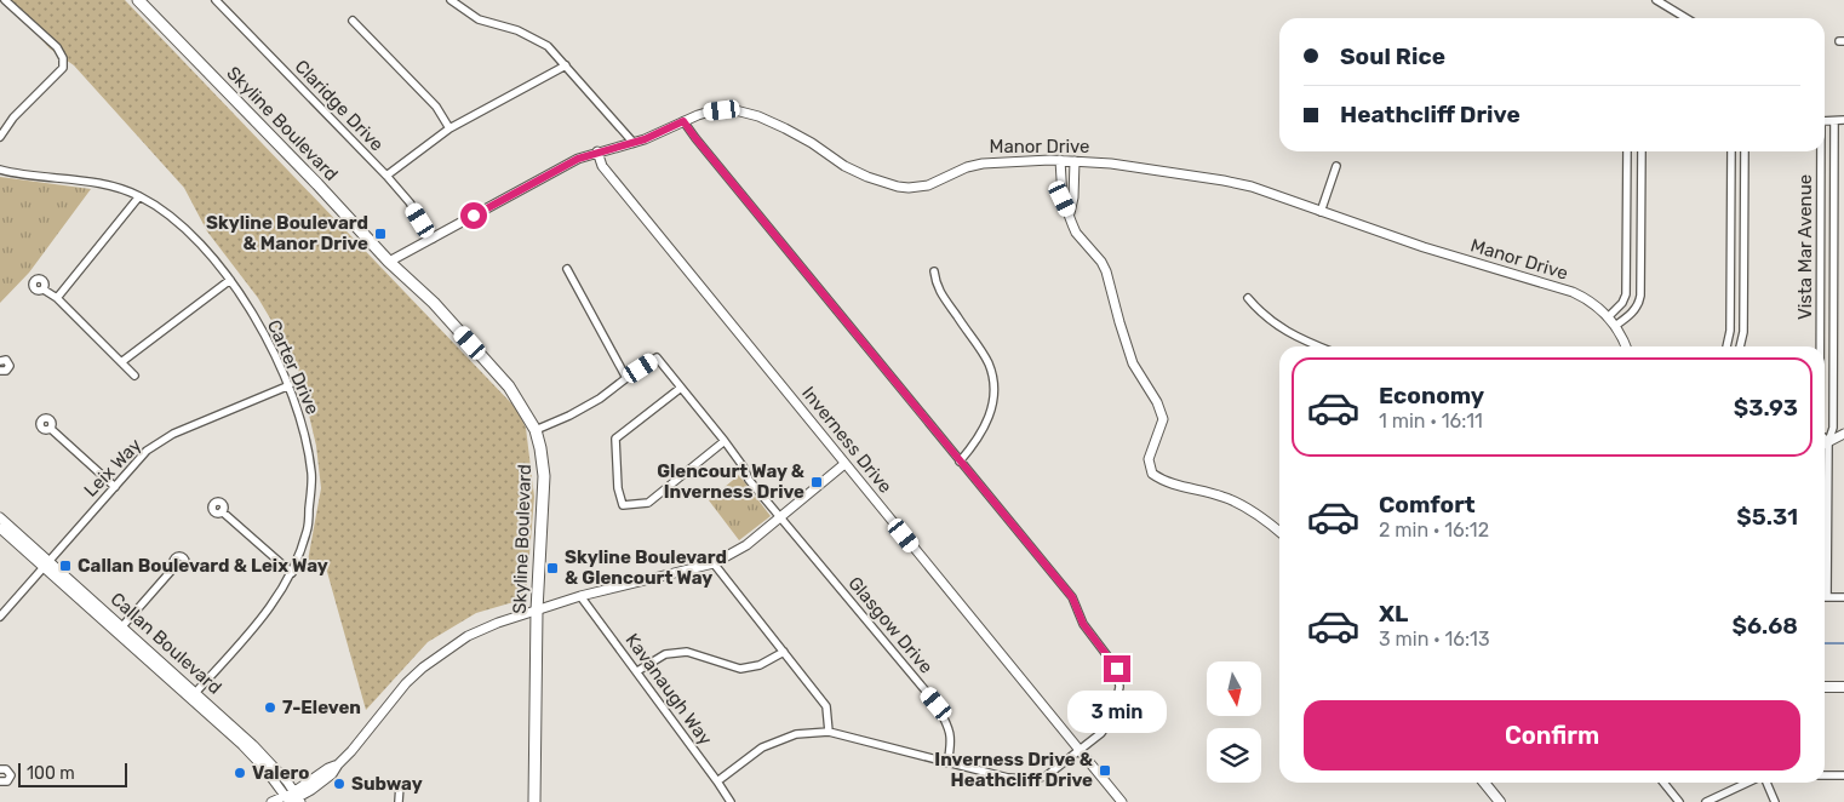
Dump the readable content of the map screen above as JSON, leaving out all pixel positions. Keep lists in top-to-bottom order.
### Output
{
  "streets": {
    "main road": ["Skyline Boulevard"],
    "street": [
      "Claridge Drive",
      "Manor Drive",
      "Vista Mar Avenue",
      "Carter Drive",
      "Inverness Drive",
      "Leix Way",
      "Glasgow Drive",
      "Callan Boulevard",
      "Kavanaugh Way"
    ]
  },
  "crossings": [
    ["Claridge Drive", "Manor Drive"],
    ["Skyline Boulevard", "Manor Drive"],
    ["Manor Drive", "Inverness Drive"],
    ["Carter Drive", "Leix Way"],
    ["Carter Drive", "Callan Boulevard"],
    ["Leix Way", "Callan Boulevard"]
  ],
  "places": {
    "transit": [
      "Skyline Boulevard & Manor Drive",
      "Glencourt Way & Inverness Drive",
      "Callan Boulevard & Leix Way",
      "Skyline Boulevard & Glencourt Way",
      "Inverness Drive & Heathcliff Drive"
    ],
    "other": ["7-Eleven", "Valero", "Subway"]
  },
  "scale_bar": "100 m",
  "north": "bottom",
  "page": {
    "banner": ["Soul Rice", "Heathcliff Drive"],
    "list": [
      {
        "name": "Economy",
        "note": "1 min · 16:11",
        "value": "$3.93"
      },
      {
        "name": "Comfort",
        "note": "2 min · 16:12",
        "value": "$5.31"
      },
      {
        "name": "XL",
        "note": "3 min · 16:13",
        "value": "$6.68"
      }
    ],
    "buttons": "Confirm",
    "bubble": "3 min",
    "scale": "100 m"
  }
}
